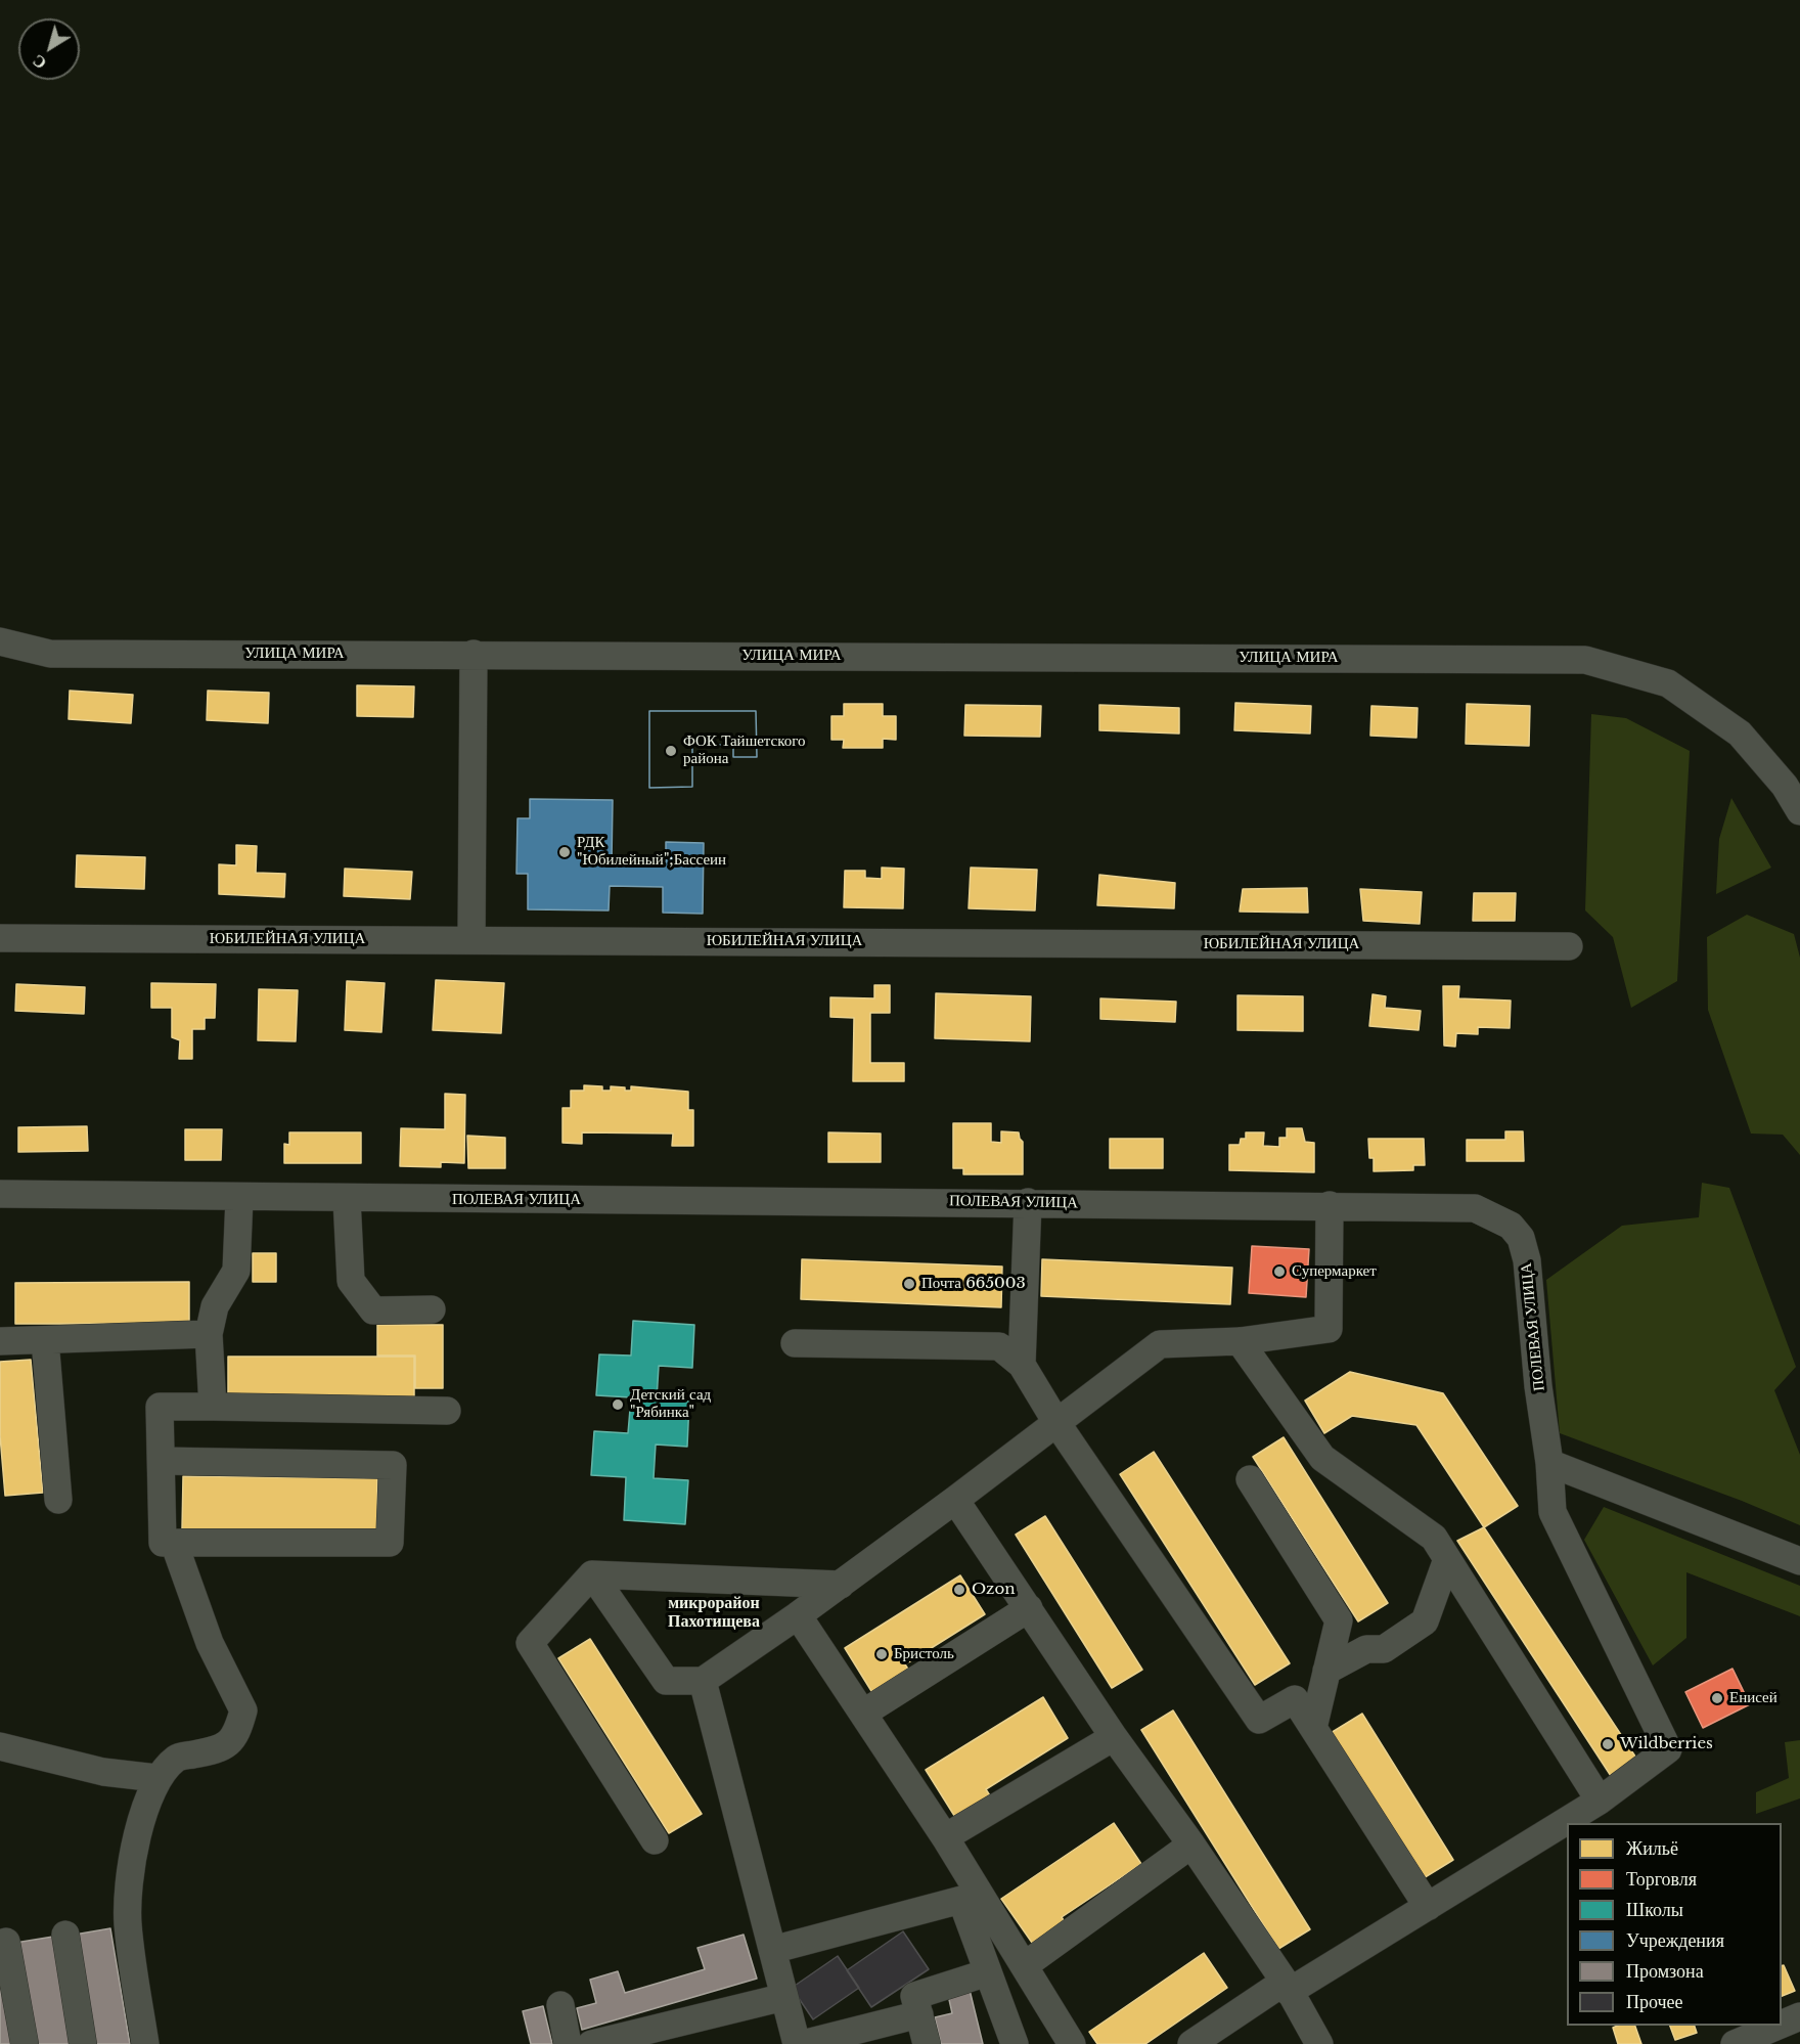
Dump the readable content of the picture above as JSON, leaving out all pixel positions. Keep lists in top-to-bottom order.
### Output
{
  "streets": {
    "street": ["УЛИЦА МИРА", "ЮБИЛЕЙНАЯ УЛИЦА", "ПОЛЕВАЯ УЛИЦА"]
  },
  "districts": ["микрорайон Пахотищева"],
  "places": [
    "ФОК Тайшетского района",
    "РДК \"Юбилейный\";Бассеин",
    "Супермаркет",
    "Почта 665003",
    "Детский сад \"Рябинка\"",
    "Ozon",
    "Бристоль",
    "Енисей",
    "Wildberries"
  ],
  "legend": [
    "Жильё",
    "Торговля",
    "Школы",
    "Учреждения",
    "Промзона",
    "Прочее"
  ],
  "north": "bottom left"
}
